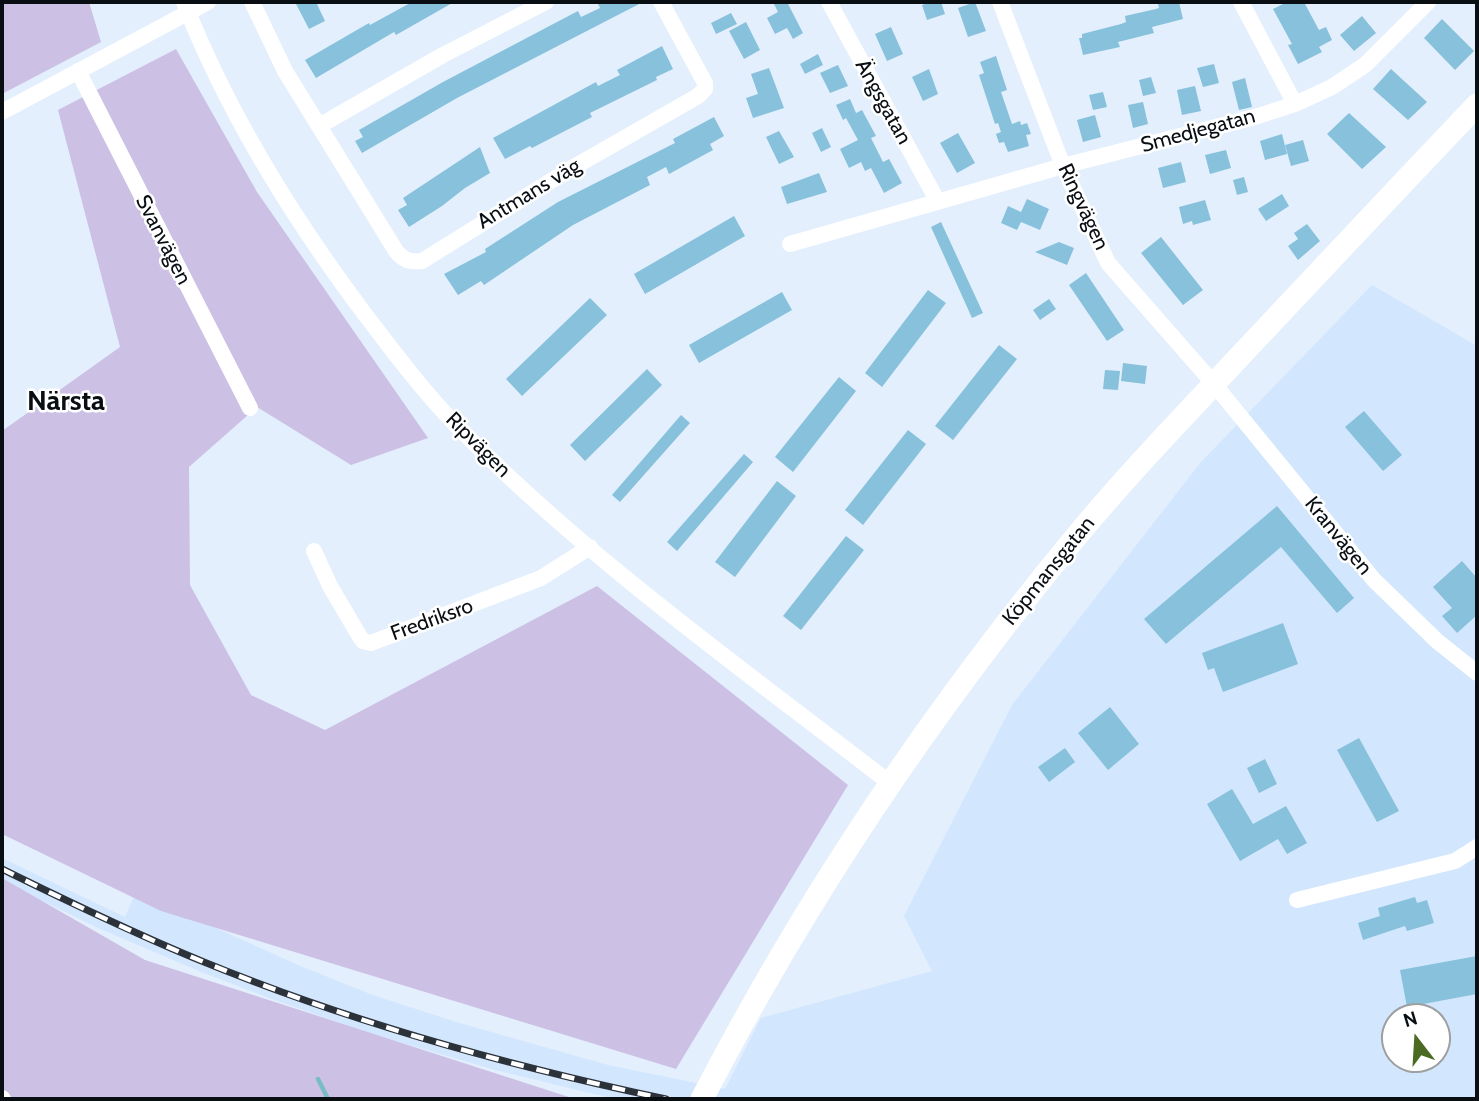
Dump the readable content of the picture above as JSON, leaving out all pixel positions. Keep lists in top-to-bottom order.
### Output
{
  "streets": {
    "street": [
      "Ängsgatan",
      "Smedjegatan",
      "Antmans väg",
      "Ringvägen",
      "Svanvägen",
      "Ripvägen",
      "Kranvägen",
      "Köpmansgatan",
      "Fredriksro"
    ]
  },
  "crossings": [
    ["Ängsgatan", "Smedjegatan"],
    ["Smedjegatan", "Ringvägen"],
    ["Ringvägen", "Kranvägen"],
    ["Ringvägen", "Köpmansgatan"],
    ["Ripvägen", "Köpmansgatan"],
    ["Ripvägen", "Fredriksro"],
    ["Kranvägen", "Köpmansgatan"]
  ],
  "districts": ["Närsta"],
  "north": "top"
}
